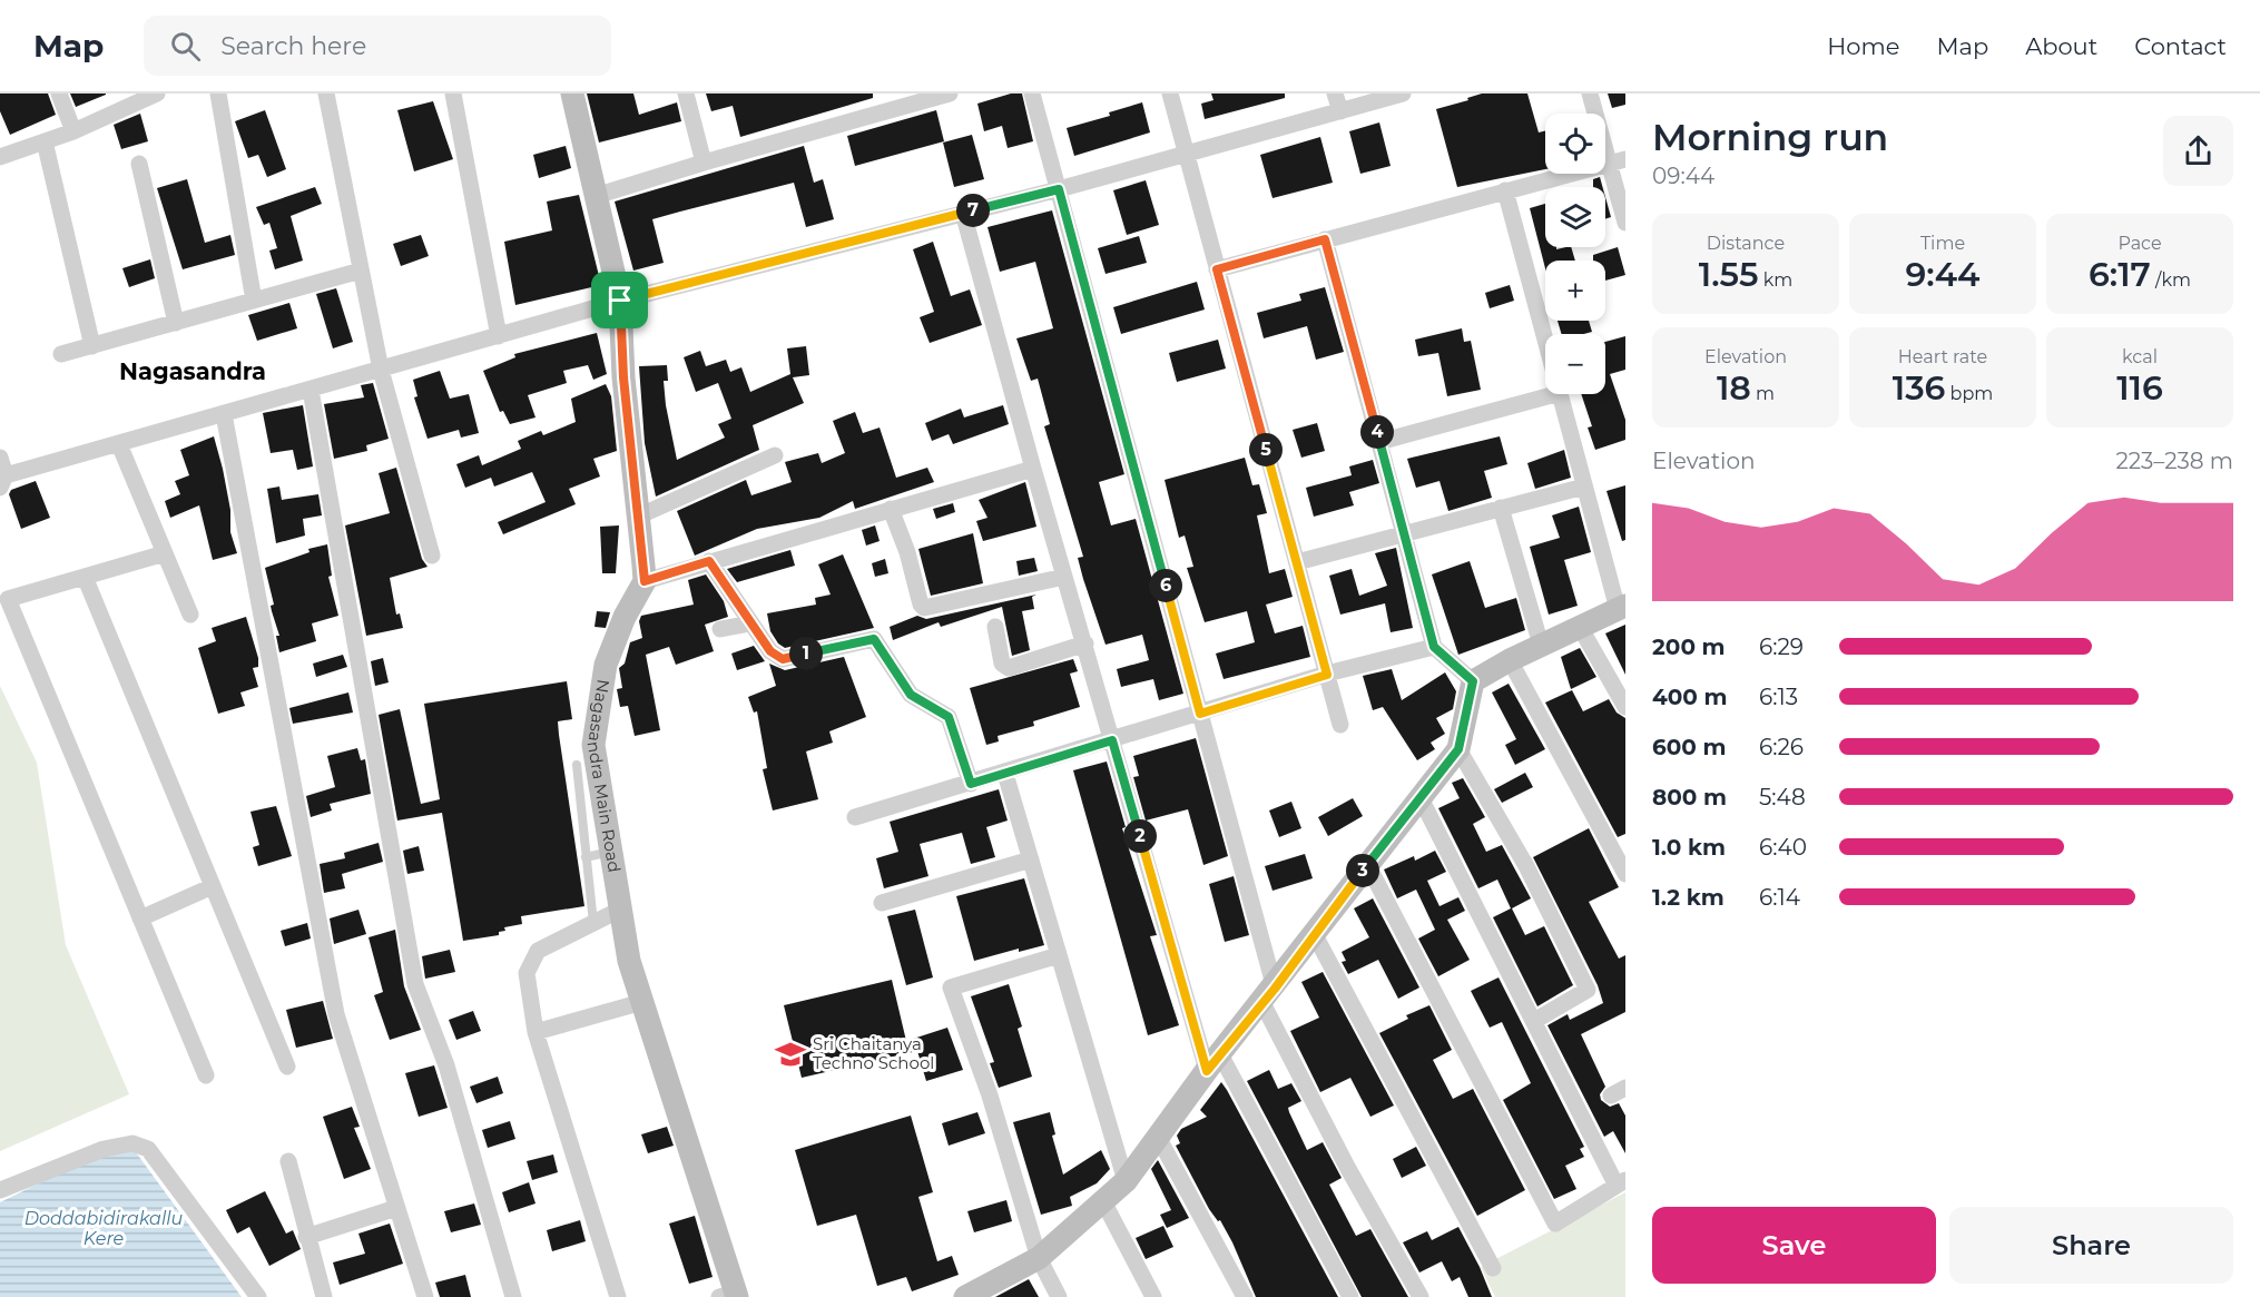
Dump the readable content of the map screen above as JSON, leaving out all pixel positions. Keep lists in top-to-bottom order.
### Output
{
  "streets": {
    "street": ["Nagasandra Main Road"]
  },
  "districts": ["Nagasandra"],
  "water": ["Doddabidirakallu Kere"],
  "places": {
    "school or university": ["Sri Chaitanya Techno School"]
  },
  "page": {
    "header": "Map",
    "search": "Search here",
    "nav": [
      "Home",
      "Map",
      "About",
      "Contact"
    ],
    "heading": ["Morning run", "09:44"],
    "map_buttons": ["+", "−"],
    "pins": [
      "7",
      "4",
      "5",
      "6",
      "1",
      "2",
      "3"
    ],
    "stats": [
      ["Distance", "1.55 km"],
      ["Time", "9:44"],
      ["Pace", "6:17 /km"],
      ["Elevation", "18 m"],
      ["Heart rate", "136 bpm"],
      ["kcal", "116"]
    ],
    "chart": ["Elevation", "223–238 m"],
    "list": [
      {
        "name": "200 m",
        "note": "6:29"
      },
      {
        "name": "400 m",
        "note": "6:13"
      },
      {
        "name": "600 m",
        "note": "6:26"
      },
      {
        "name": "800 m",
        "note": "5:48"
      },
      {
        "name": "1.0 km",
        "note": "6:40"
      },
      {
        "name": "1.2 km",
        "note": "6:14"
      }
    ],
    "buttons": ["Save", "Share"]
  }
}
